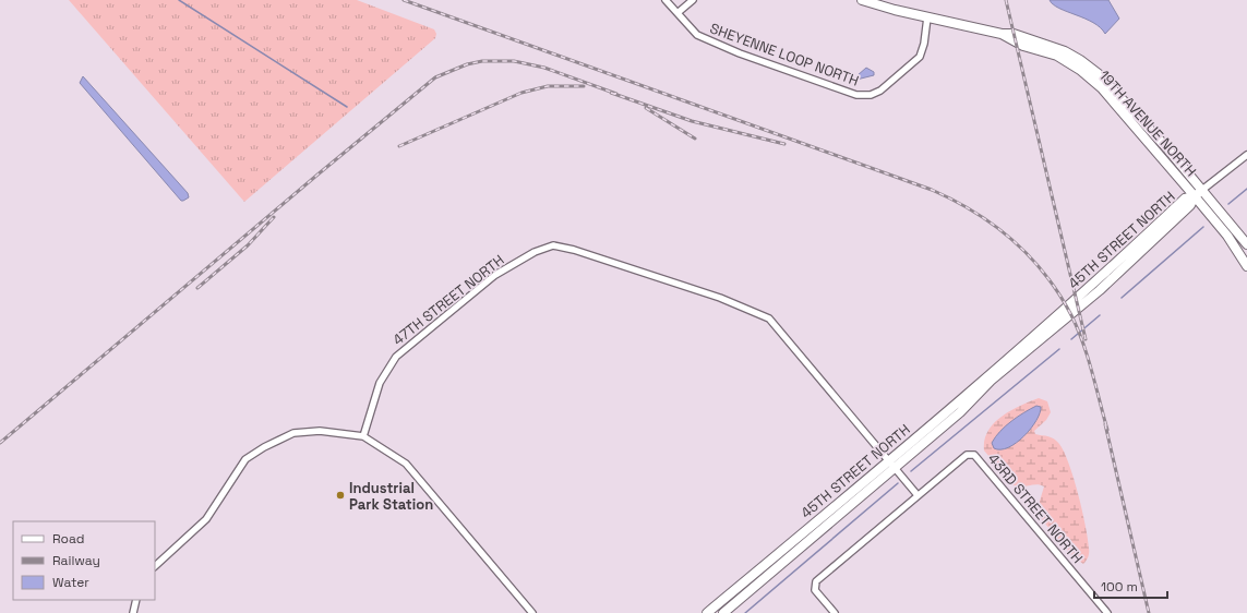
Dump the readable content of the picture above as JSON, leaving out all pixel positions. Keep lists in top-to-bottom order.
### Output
{
  "streets": {
    "main road": ["19TH AVENUE NORTH", "45TH STREET NORTH"],
    "street": ["SHEYENNE LOOP NORTH", "47TH STREET NORTH", "43RD STREET NORTH"]
  },
  "crossings": [
    ["SHEYENNE LOOP NORTH", "19TH AVENUE NORTH"],
    ["19TH AVENUE NORTH", "45TH STREET NORTH"],
    ["45TH STREET NORTH", "47TH STREET NORTH"]
  ],
  "places": ["Industrial Park Station"],
  "legend": ["Road", "Railway", "Water"],
  "scale_bar": "100 m"
}
